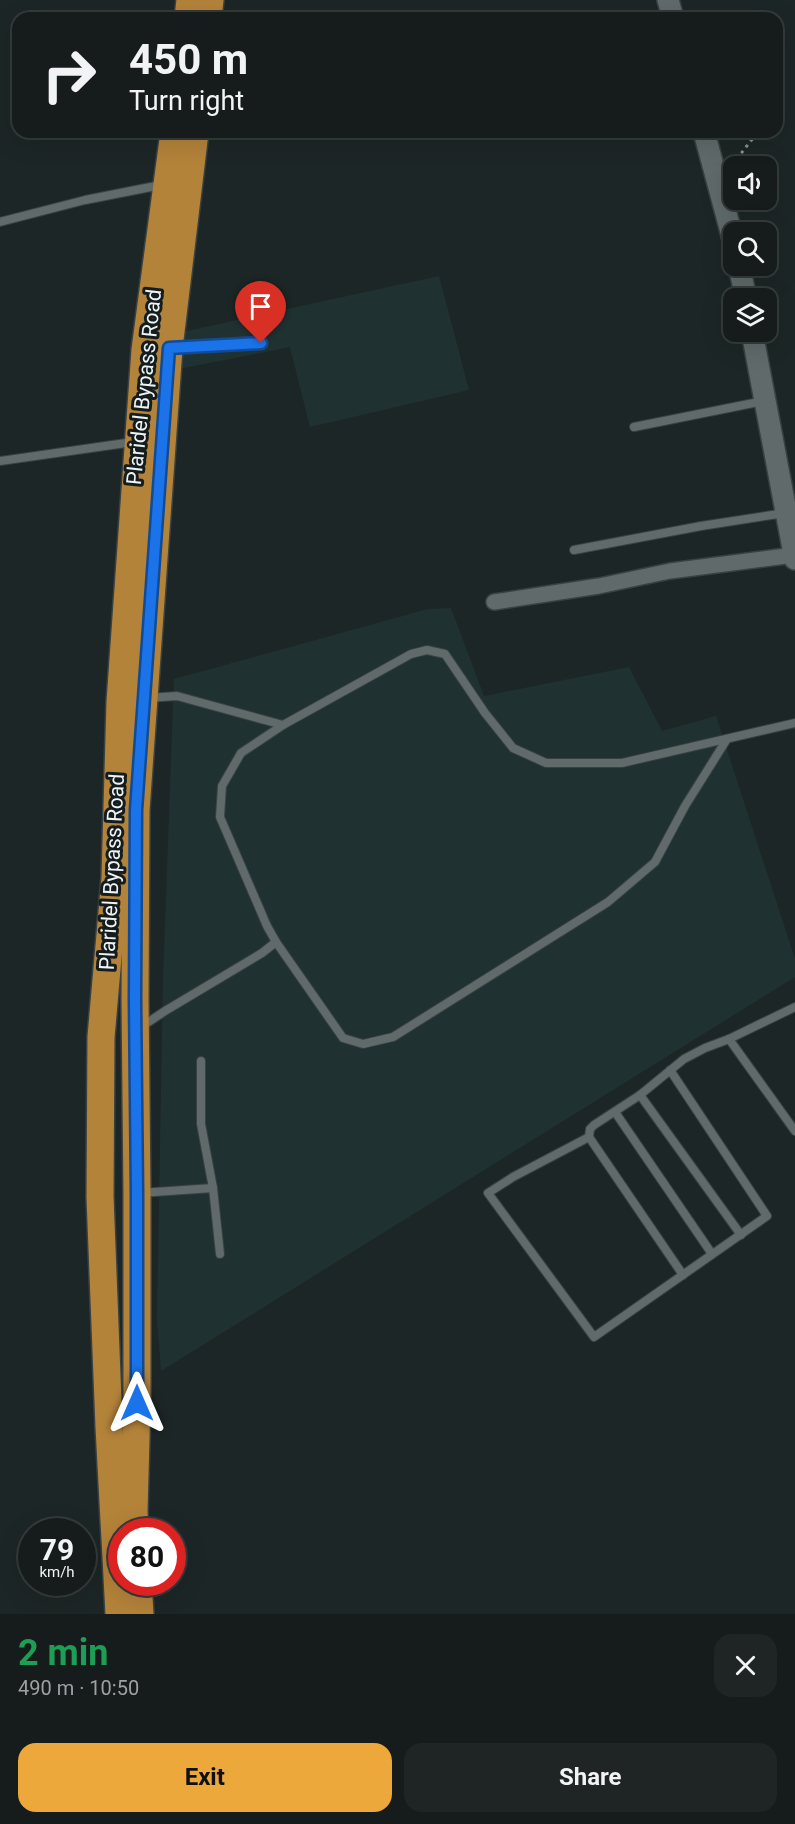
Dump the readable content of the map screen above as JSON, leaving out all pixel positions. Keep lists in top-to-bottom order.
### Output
{
  "streets": {
    "highway": ["Plaridel Bypass Road"]
  },
  "page": {
    "turn": ["450 m", "Turn right"],
    "speed": "79 km/h",
    "limit": "80",
    "heading": ["2 min", "490 m · 10:50"],
    "buttons": ["Exit", "Share"]
  }
}
